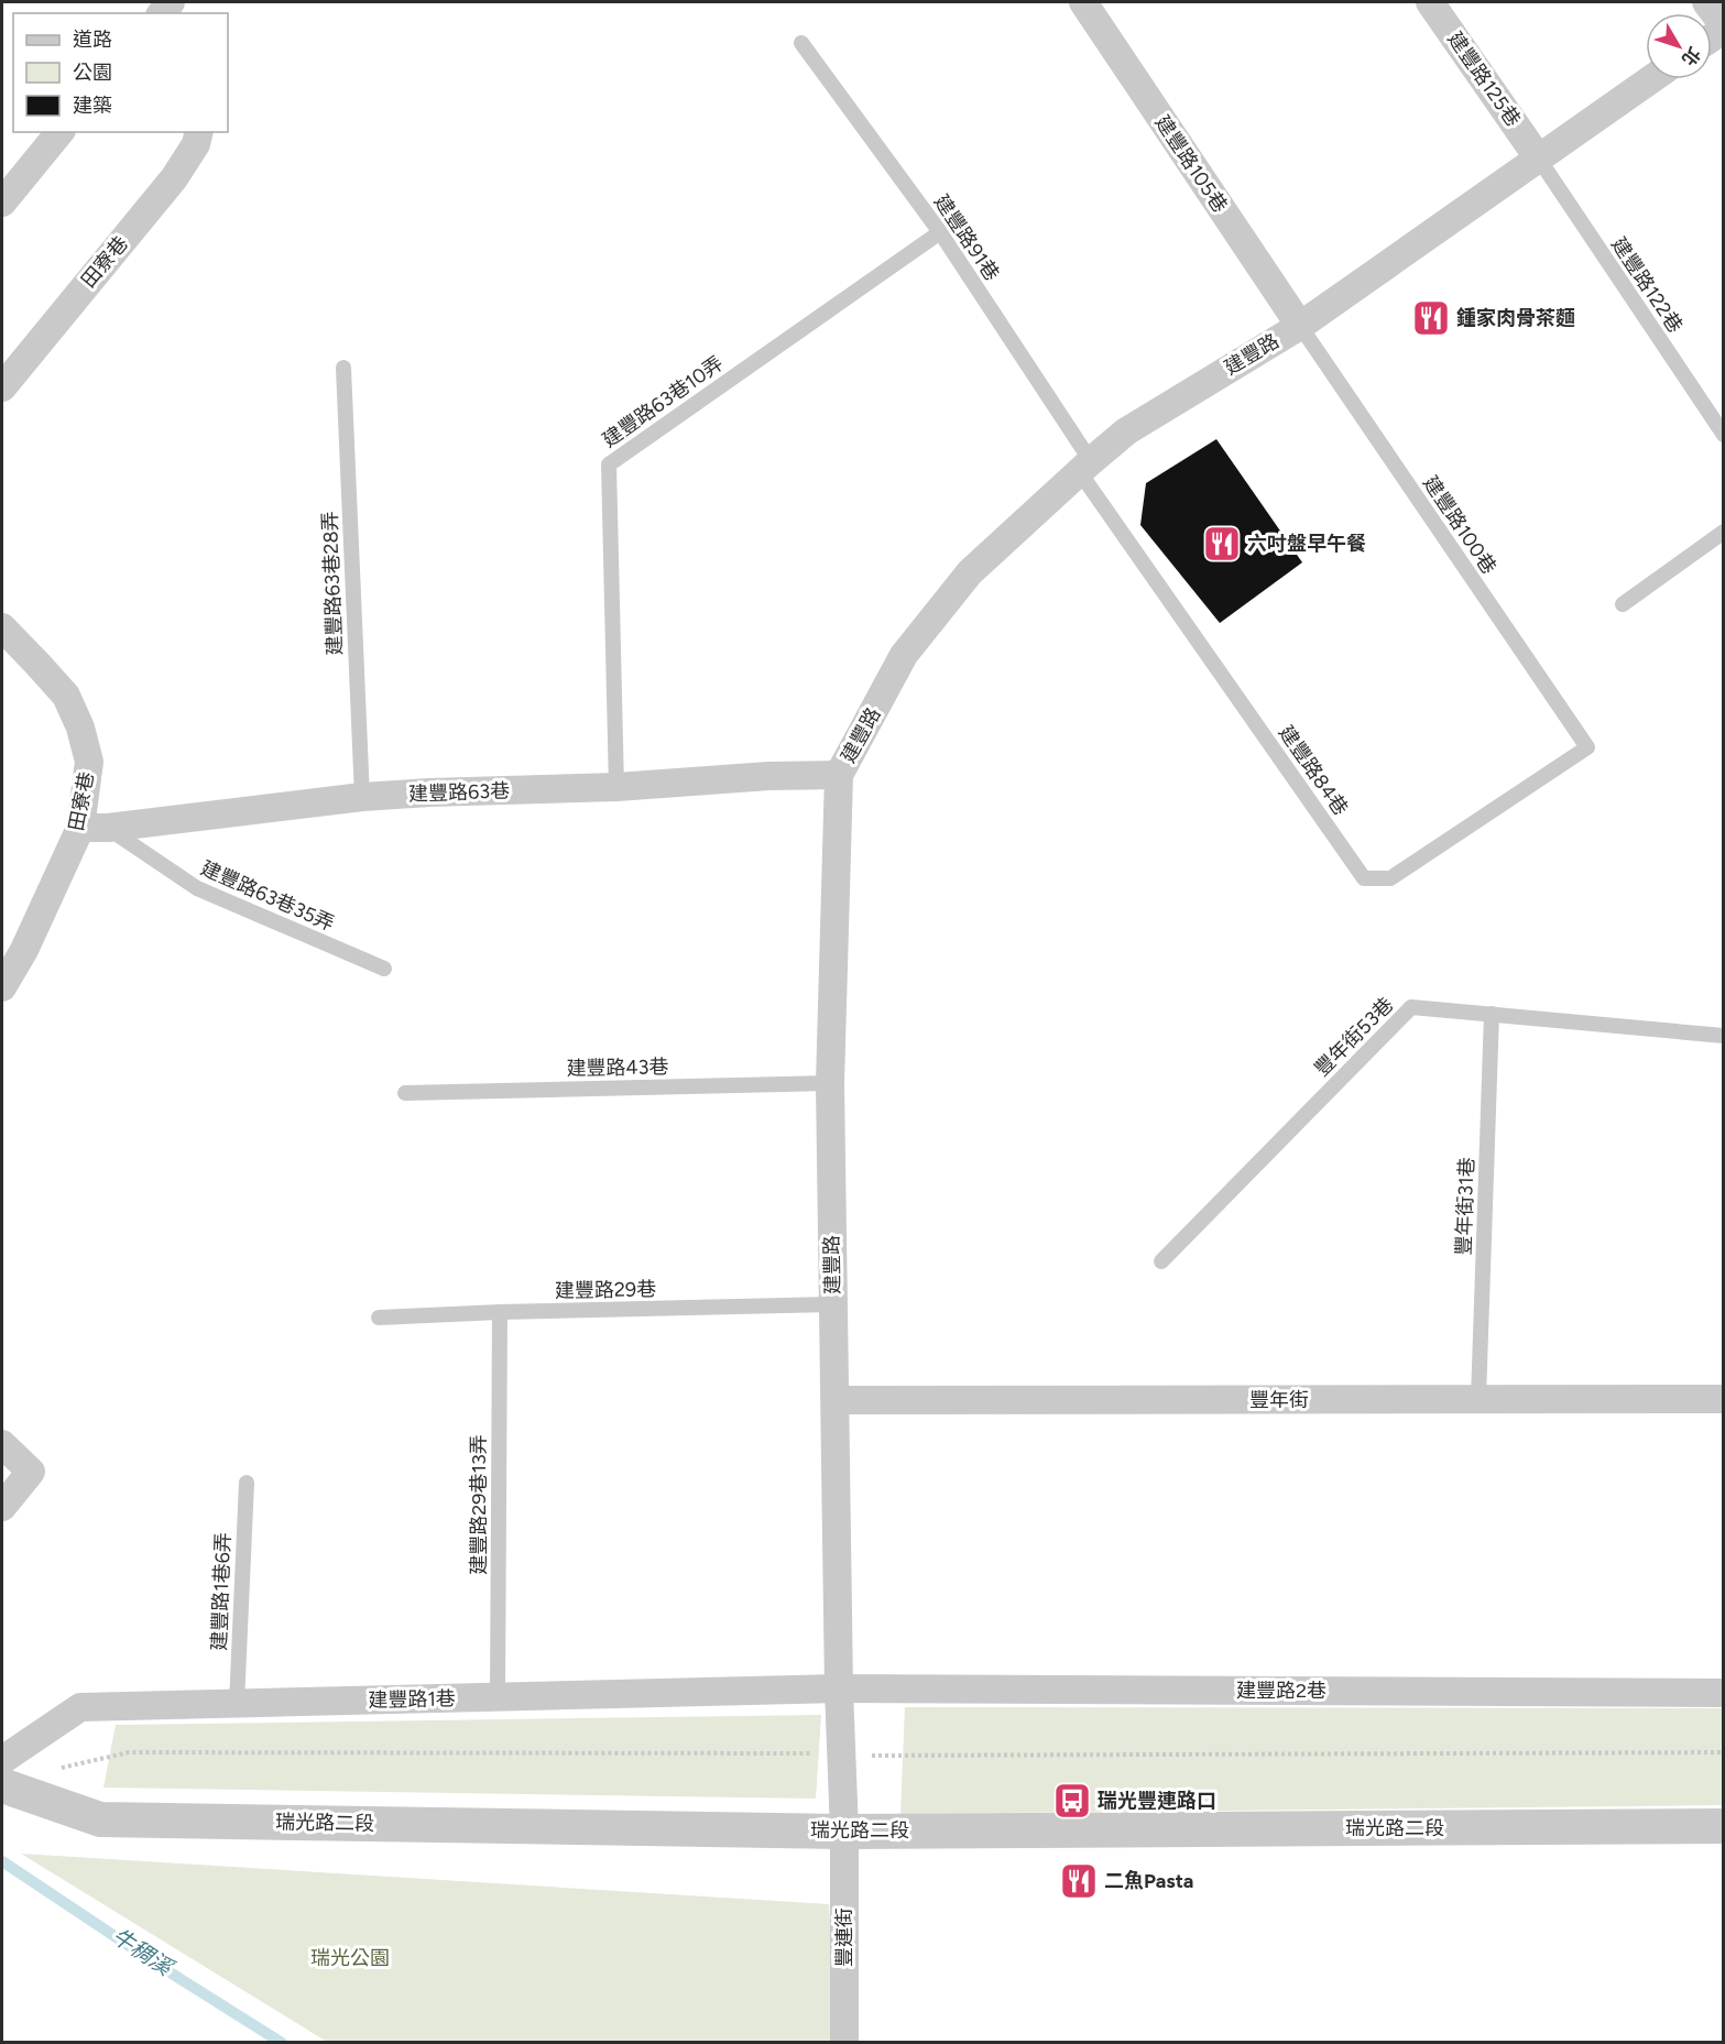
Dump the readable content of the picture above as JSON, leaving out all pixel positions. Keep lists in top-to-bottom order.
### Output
{
  "streets": {
    "street": [
      "建豐路125巷",
      "建豐路105巷",
      "田寮巷",
      "建豐路",
      "建豐路63巷",
      "豐年街",
      "建豐路2巷",
      "建豐路1巷",
      "瑞光路二段",
      "豐連街"
    ],
    "lane": [
      "建豐路91巷",
      "建豐路122巷",
      "建豐路63巷10弄",
      "建豐路100巷",
      "建豐路63巷28弄",
      "建豐路84巷",
      "建豐路63巷35弄",
      "豐年街53巷",
      "建豐路43巷",
      "豐年街31巷",
      "建豐路29巷",
      "建豐路29巷13弄",
      "建豐路1巷6弄"
    ]
  },
  "crossings": [
    ["建豐路125巷", "建豐路122巷"],
    ["建豐路125巷", "建豐路"],
    ["建豐路105巷", "建豐路"],
    ["建豐路105巷", "建豐路100巷"],
    ["建豐路91巷", "建豐路"],
    ["建豐路91巷", "建豐路63巷10弄"],
    ["建豐路91巷", "建豐路84巷"],
    ["田寮巷", "建豐路63巷"],
    ["田寮巷", "建豐路63巷35弄"],
    ["建豐路122巷", "建豐路"],
    ["建豐路", "建豐路100巷"],
    ["建豐路", "建豐路84巷"],
    ["建豐路", "建豐路63巷"],
    ["建豐路", "建豐路43巷"],
    ["建豐路", "建豐路29巷"],
    ["建豐路", "豐年街"],
    ["建豐路", "建豐路2巷"],
    ["建豐路", "建豐路1巷"],
    ["建豐路", "瑞光路二段"],
    ["建豐路", "豐連街"],
    ["建豐路63巷10弄", "建豐路63巷"],
    ["建豐路100巷", "建豐路84巷"],
    ["建豐路63巷28弄", "建豐路63巷"],
    ["建豐路63巷", "建豐路63巷35弄"],
    ["豐年街53巷", "豐年街31巷"],
    ["豐年街31巷", "豐年街"],
    ["建豐路29巷", "建豐路29巷13弄"],
    ["建豐路29巷13弄", "建豐路1巷"],
    ["建豐路1巷6弄", "建豐路1巷"],
    ["建豐路2巷", "建豐路1巷"],
    ["瑞光路二段", "豐連街"]
  ],
  "water": ["牛稠溪"],
  "parks": ["瑞光公園"],
  "places": {
    "restaurant": ["鍾家肉骨茶麵", "六吋盤早午餐", "二魚Pasta"],
    "bus stop": ["瑞光豐連路口"]
  },
  "legend": ["道路", "公園", "建築"],
  "north": "bottom right"
}
